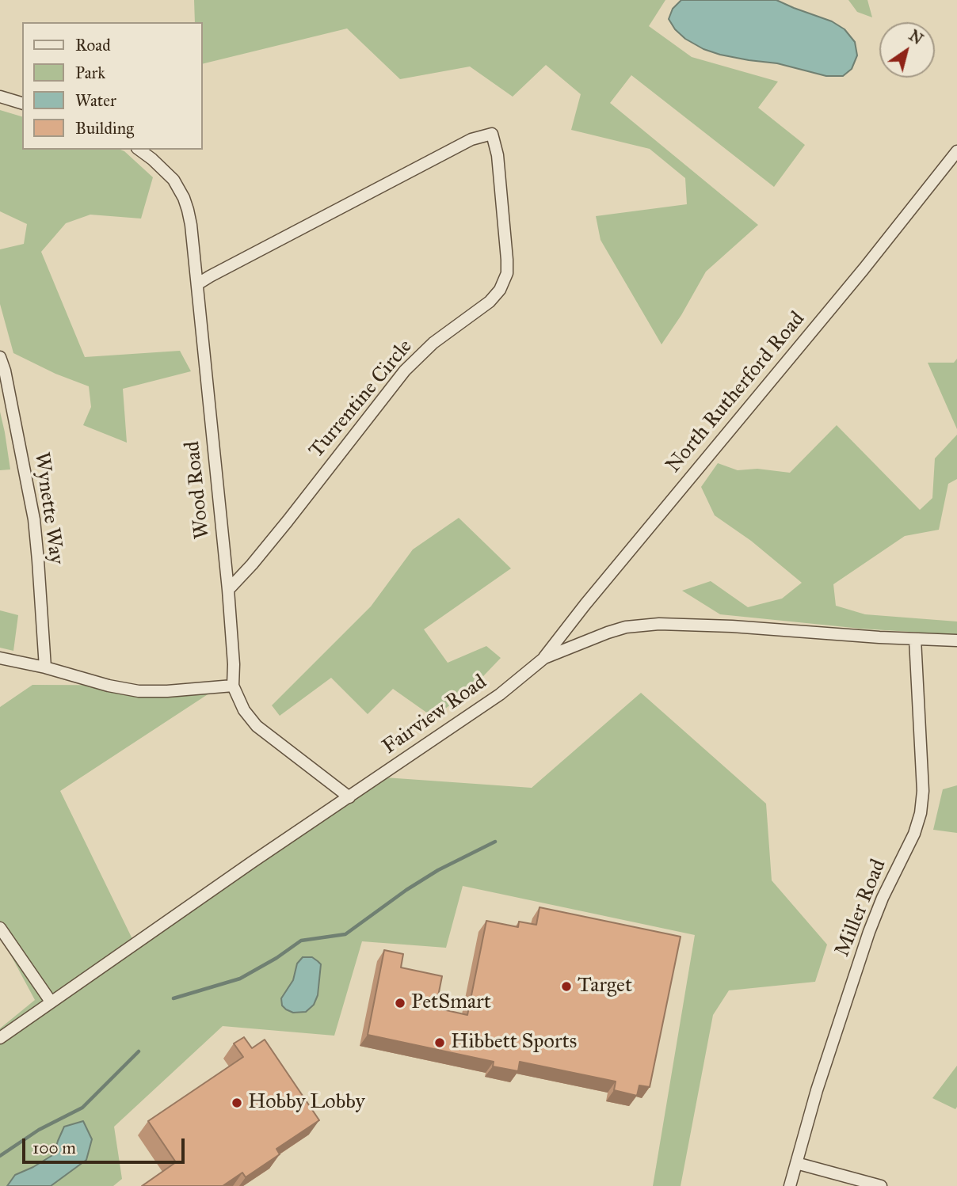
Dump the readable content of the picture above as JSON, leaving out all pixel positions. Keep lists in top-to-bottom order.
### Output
{
  "streets": {
    "street": [
      "North Rutherford Road",
      "Turrentine Circle",
      "Wood Road",
      "Wynette Way",
      "Fairview Road",
      "Miller Road"
    ]
  },
  "crossings": [
    ["North Rutherford Road", "Fairview Road"],
    ["Turrentine Circle", "Wood Road"],
    ["Wood Road", "Fairview Road"],
    ["Fairview Road", "Miller Road"]
  ],
  "places": [
    "Target",
    "PetSmart",
    "Hibbett Sports",
    "Hobby Lobby"
  ],
  "legend": [
    "Road",
    "Park",
    "Water",
    "Building"
  ],
  "scale_bar": "100 m",
  "north": "top right"
}
